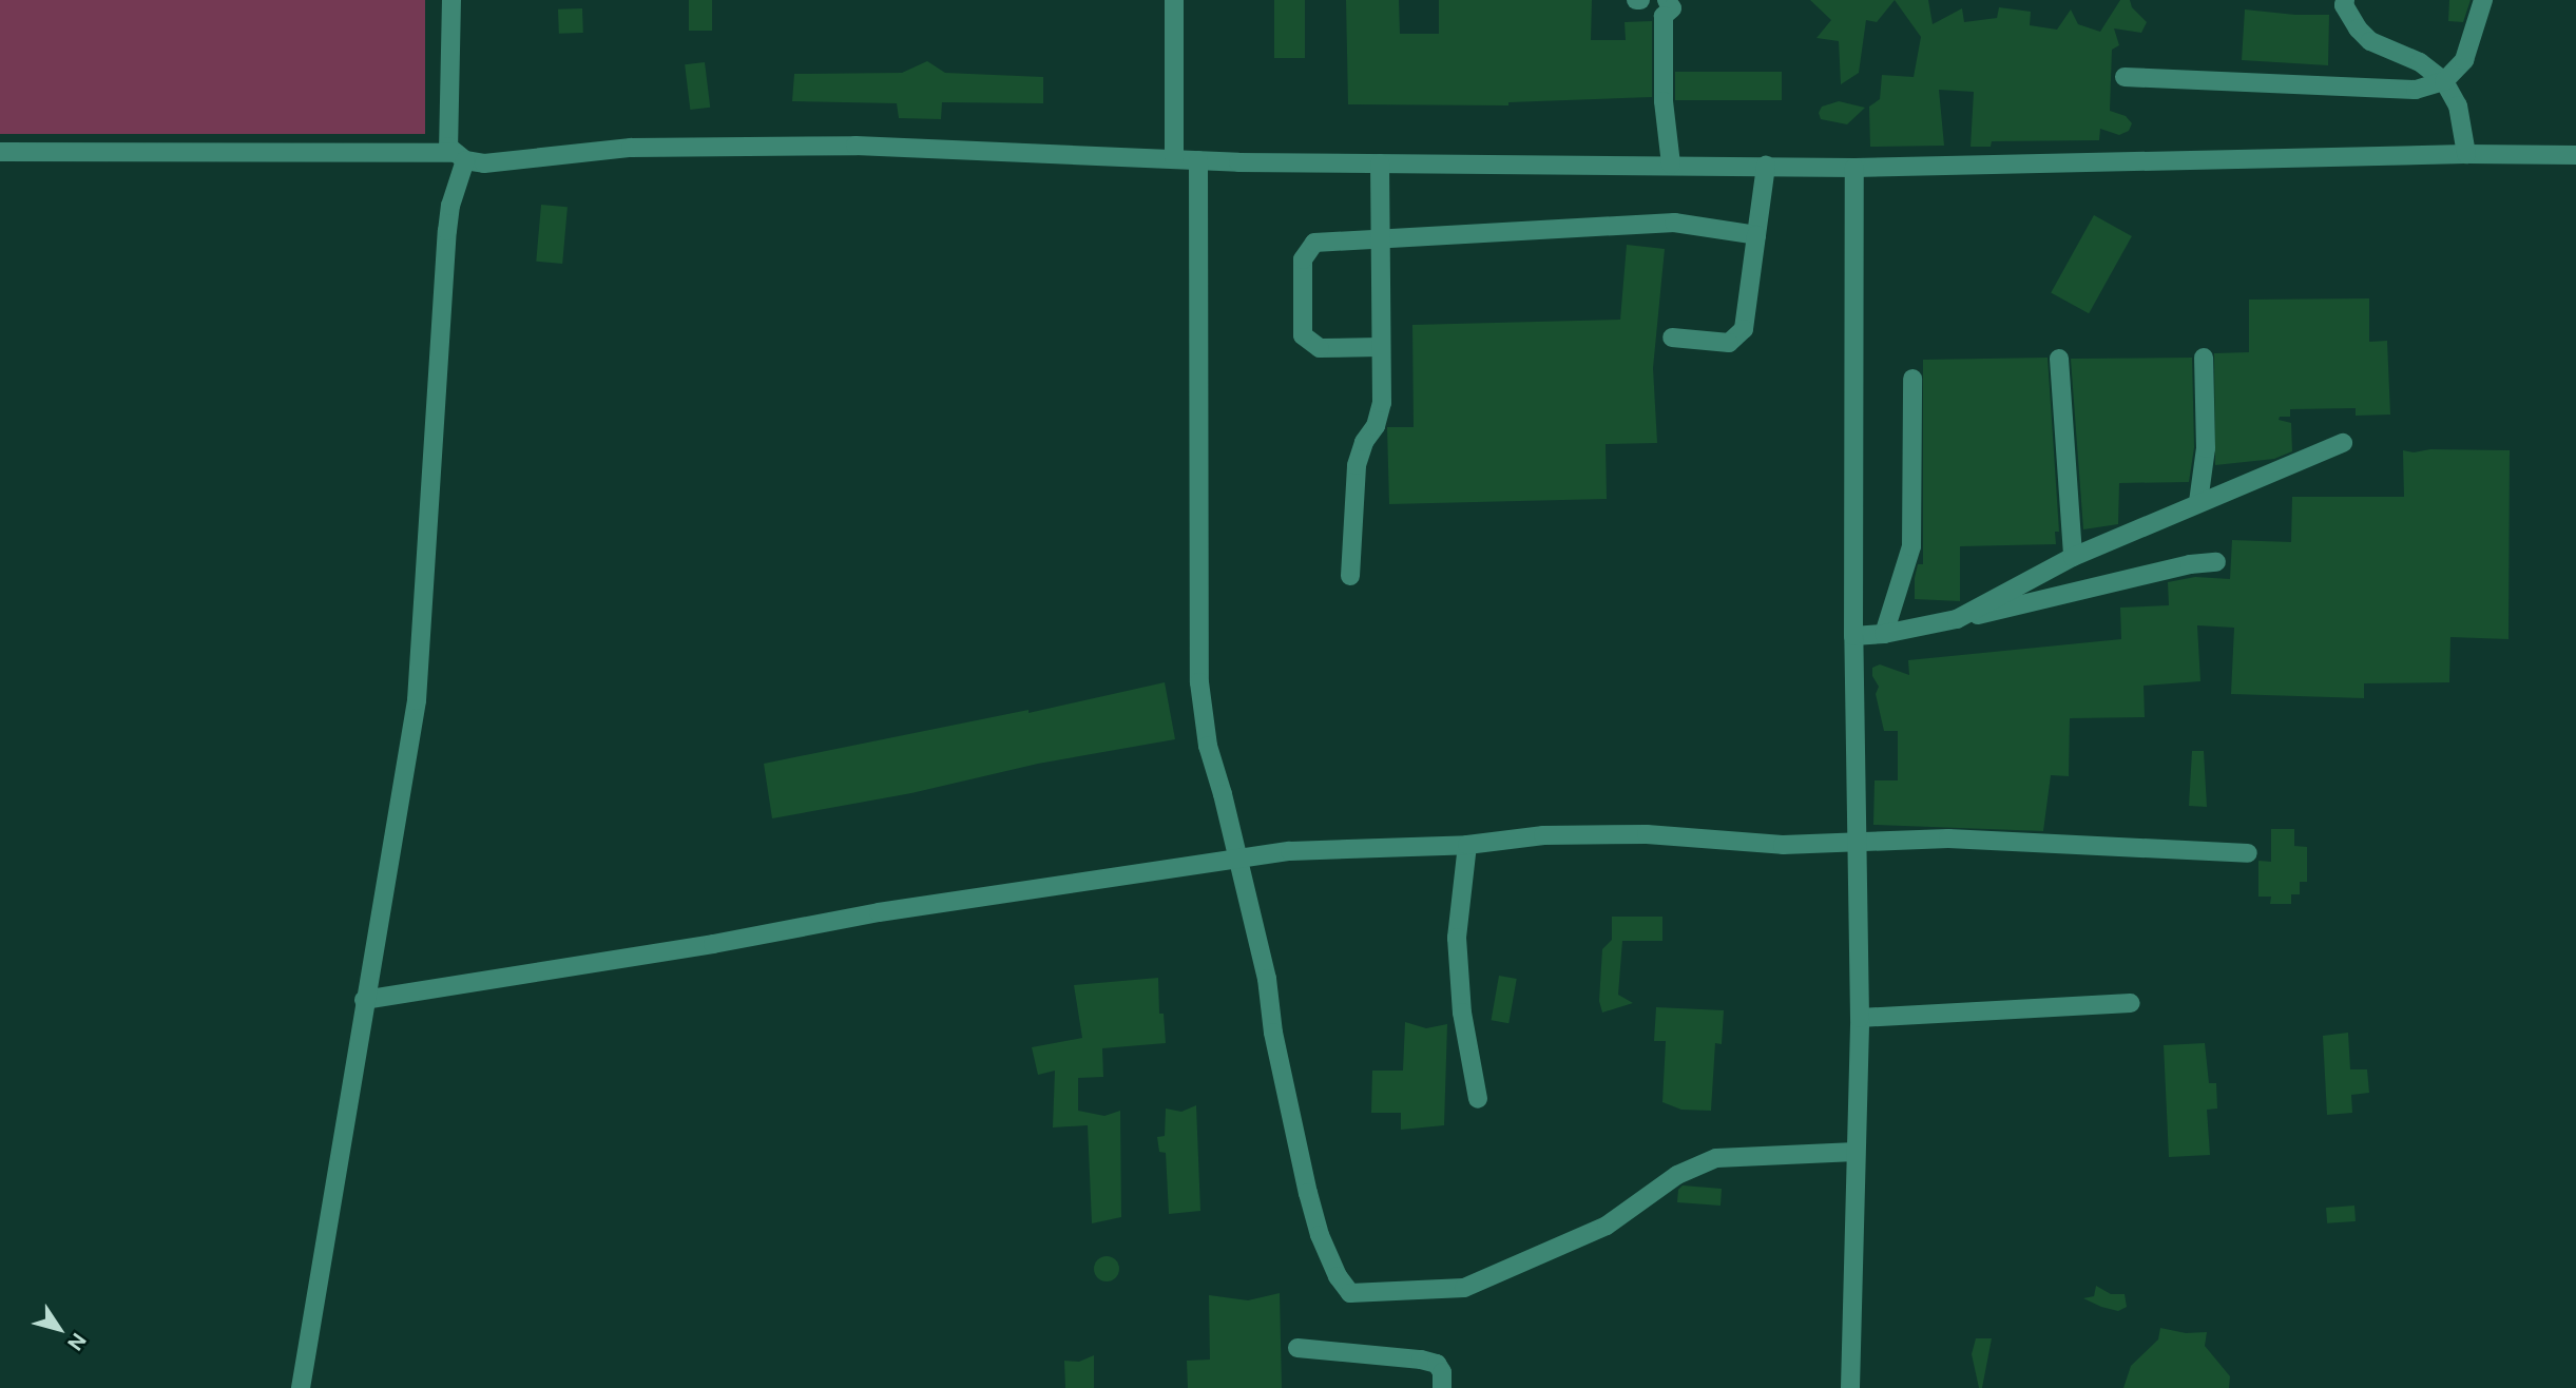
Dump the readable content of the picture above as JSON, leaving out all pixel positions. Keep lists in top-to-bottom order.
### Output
{
  "north": "bottom right"
}
